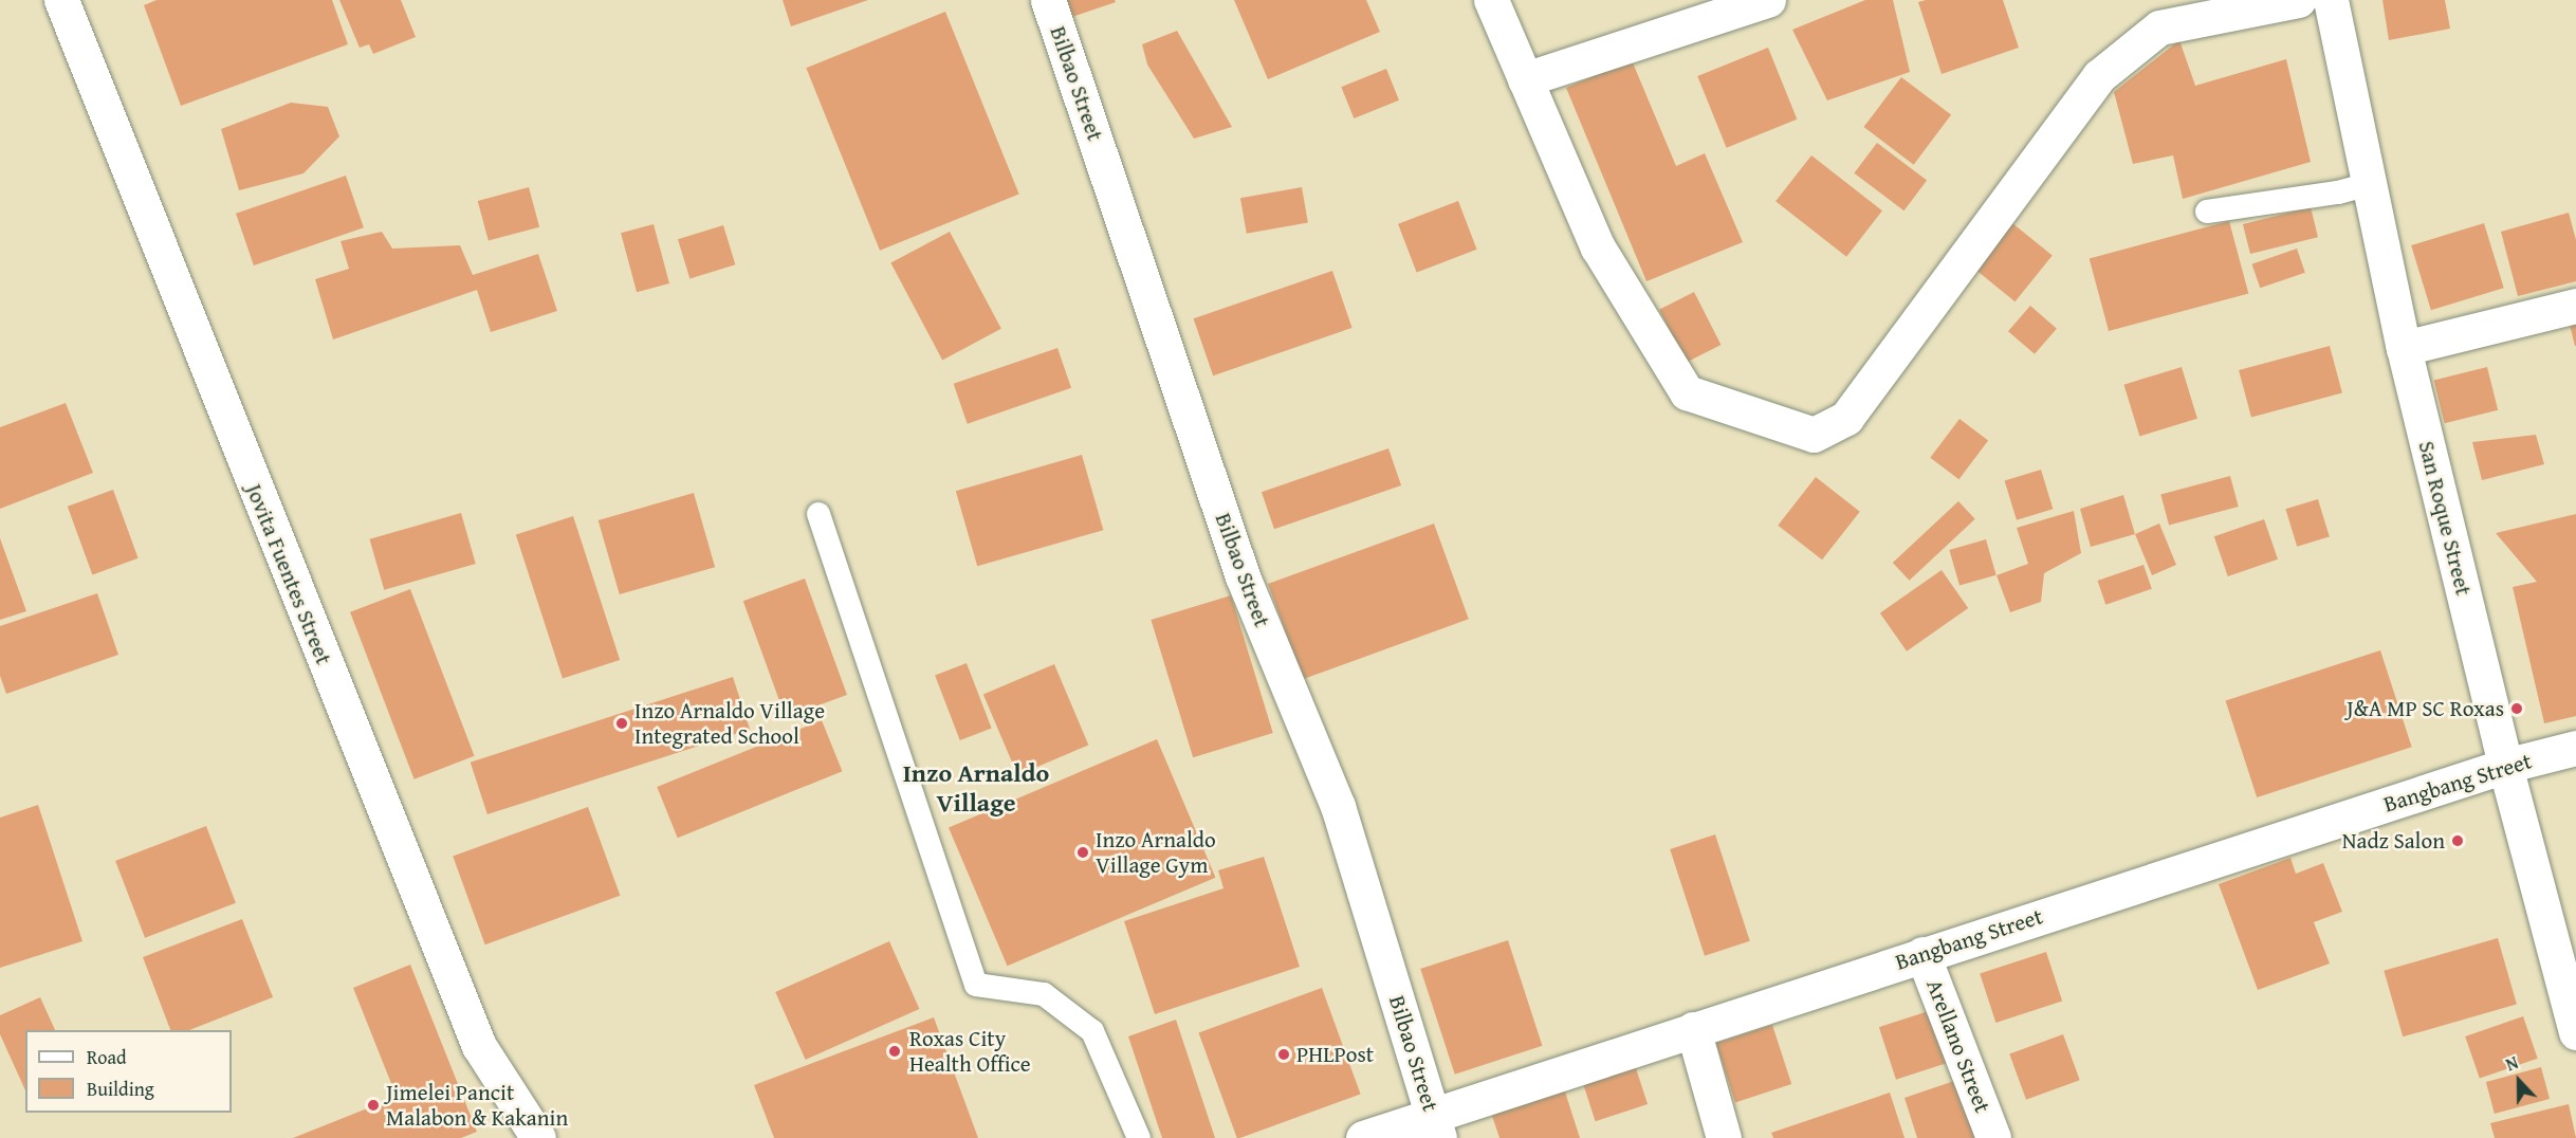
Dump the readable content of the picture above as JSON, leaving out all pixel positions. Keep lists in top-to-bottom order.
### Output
{
  "streets": {
    "street": [
      "Bilbao Street",
      "San Roque Street",
      "Jovita Fuentes Street",
      "Bangbang Street",
      "Arellano Street"
    ]
  },
  "crossings": [
    ["Bilbao Street", "Bangbang Street"],
    ["San Roque Street", "Bangbang Street"],
    ["Bangbang Street", "Arellano Street"]
  ],
  "districts": ["Inzo Arnaldo Village"],
  "places": [
    "J&A MP SC Roxas",
    "Inzo Arnaldo Village Integrated School",
    "Nadz Salon",
    "Inzo Arnaldo Village Gym",
    "Roxas City Health Office",
    "PHLPost",
    "Jimelei Pancit Malabon & Kakanin"
  ],
  "legend": ["Road", "Building"],
  "north": "top"
}
